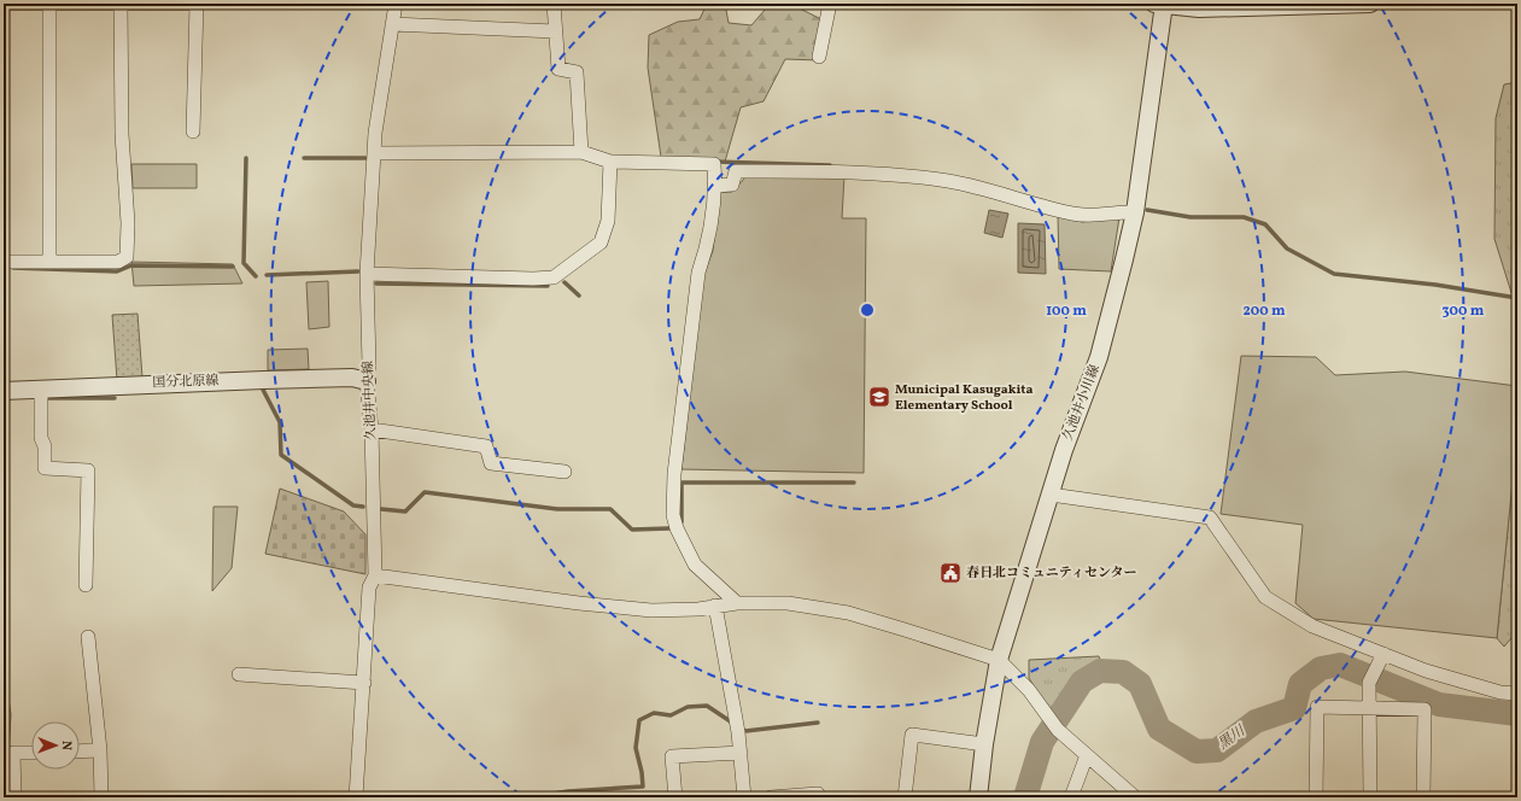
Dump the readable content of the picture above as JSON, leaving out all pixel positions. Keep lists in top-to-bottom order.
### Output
{
  "streets": {
    "street": ["国分北原線", "久池井中央線", "久池井小川線"]
  },
  "crossings": [
    ["国分北原線", "久池井中央線"]
  ],
  "water": ["黒川"],
  "places": {
    "school or university": ["Municipal Kasugakita Elementary School"],
    "public building": ["春日北コミュニティセンター"]
  },
  "north": "right",
  "rings": ["100 m", "200 m", "300 m"]
}
